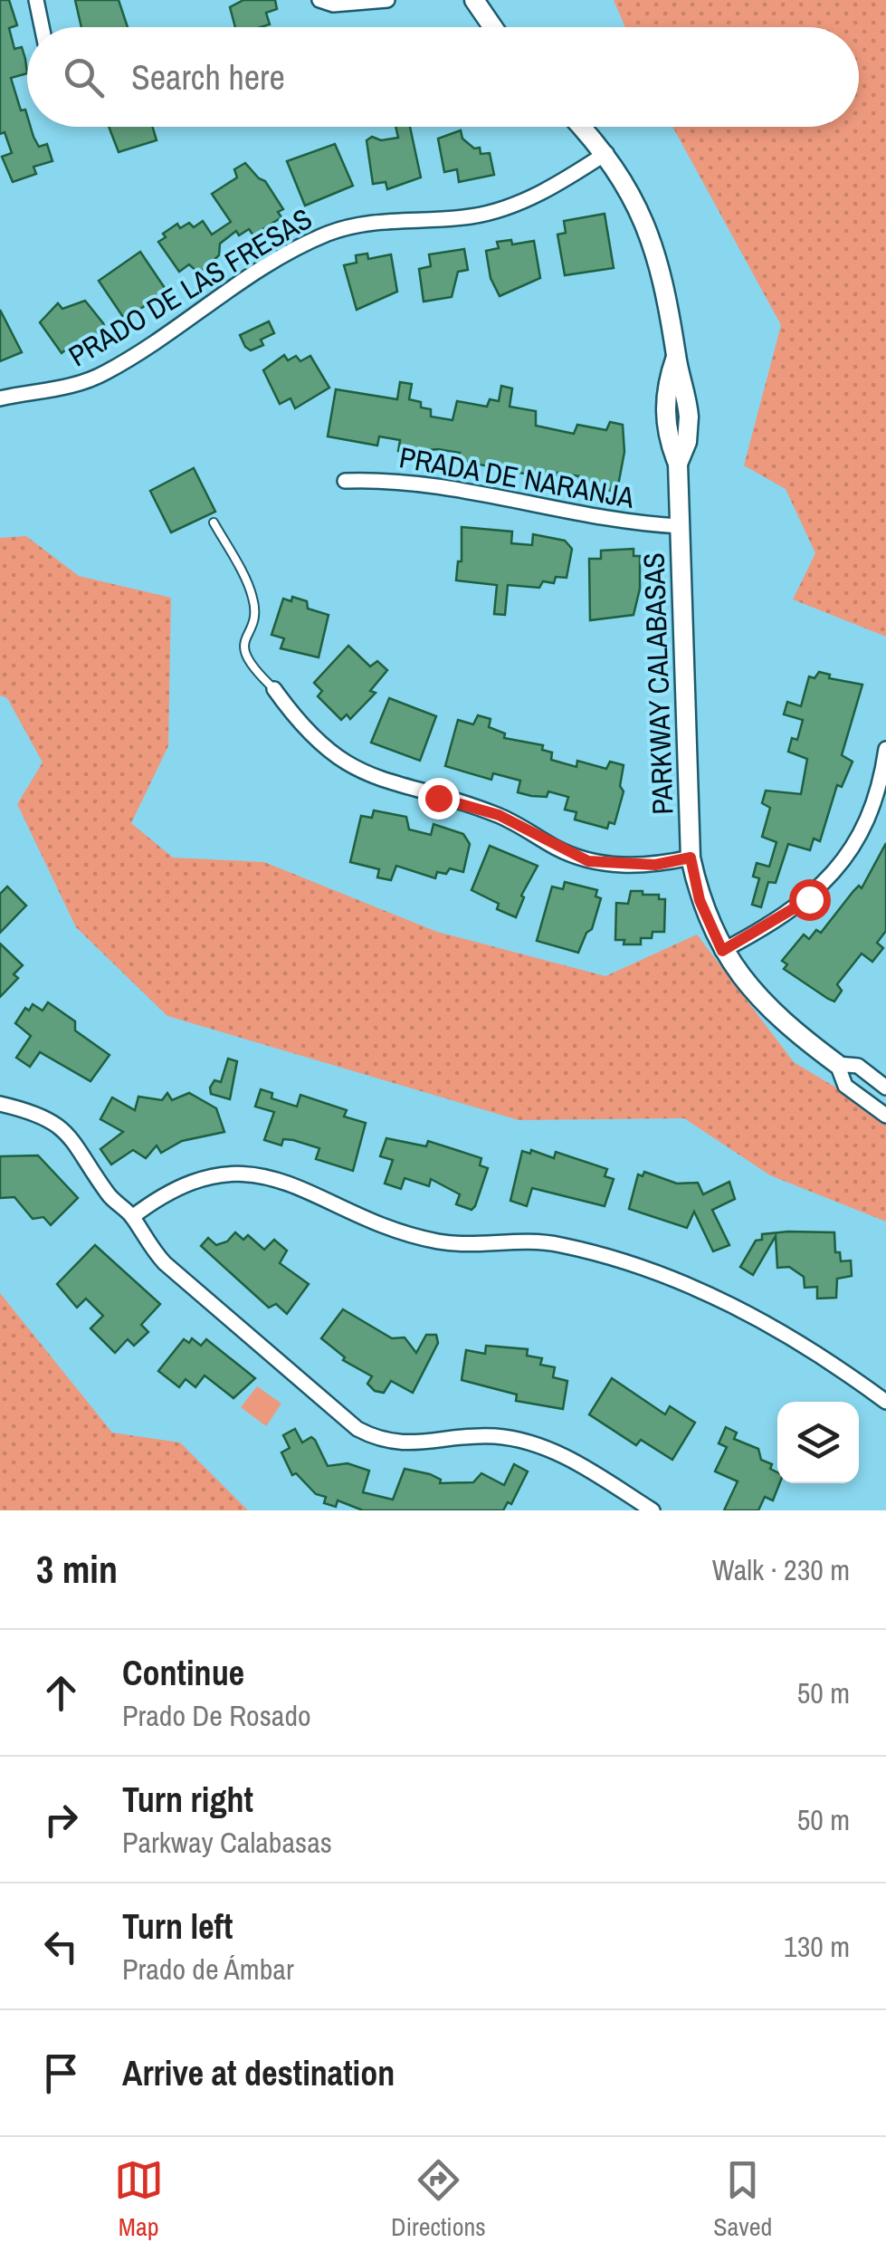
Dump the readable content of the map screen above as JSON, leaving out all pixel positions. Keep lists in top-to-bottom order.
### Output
{
  "streets": {
    "street": ["PRADO DE LAS FRESAS", "PRADA DE NARANJA", "PARKWAY CALABASAS"]
  },
  "crossings": [
    ["PRADO DE LAS FRESAS", "PARKWAY CALABASAS"],
    ["PRADA DE NARANJA", "PARKWAY CALABASAS"]
  ],
  "page": {
    "search": "Search here",
    "heading": ["3 min", "Walk · 230 m"],
    "list": [
      ["Continue", "Prado De Rosado", "50 m"],
      ["Turn right", "Parkway Calabasas", "50 m"],
      ["Turn left", "Prado de Ámbar", "130 m"],
      "Arrive at destination"
    ],
    "nav": ["Map", "Directions", "Saved"]
  }
}
